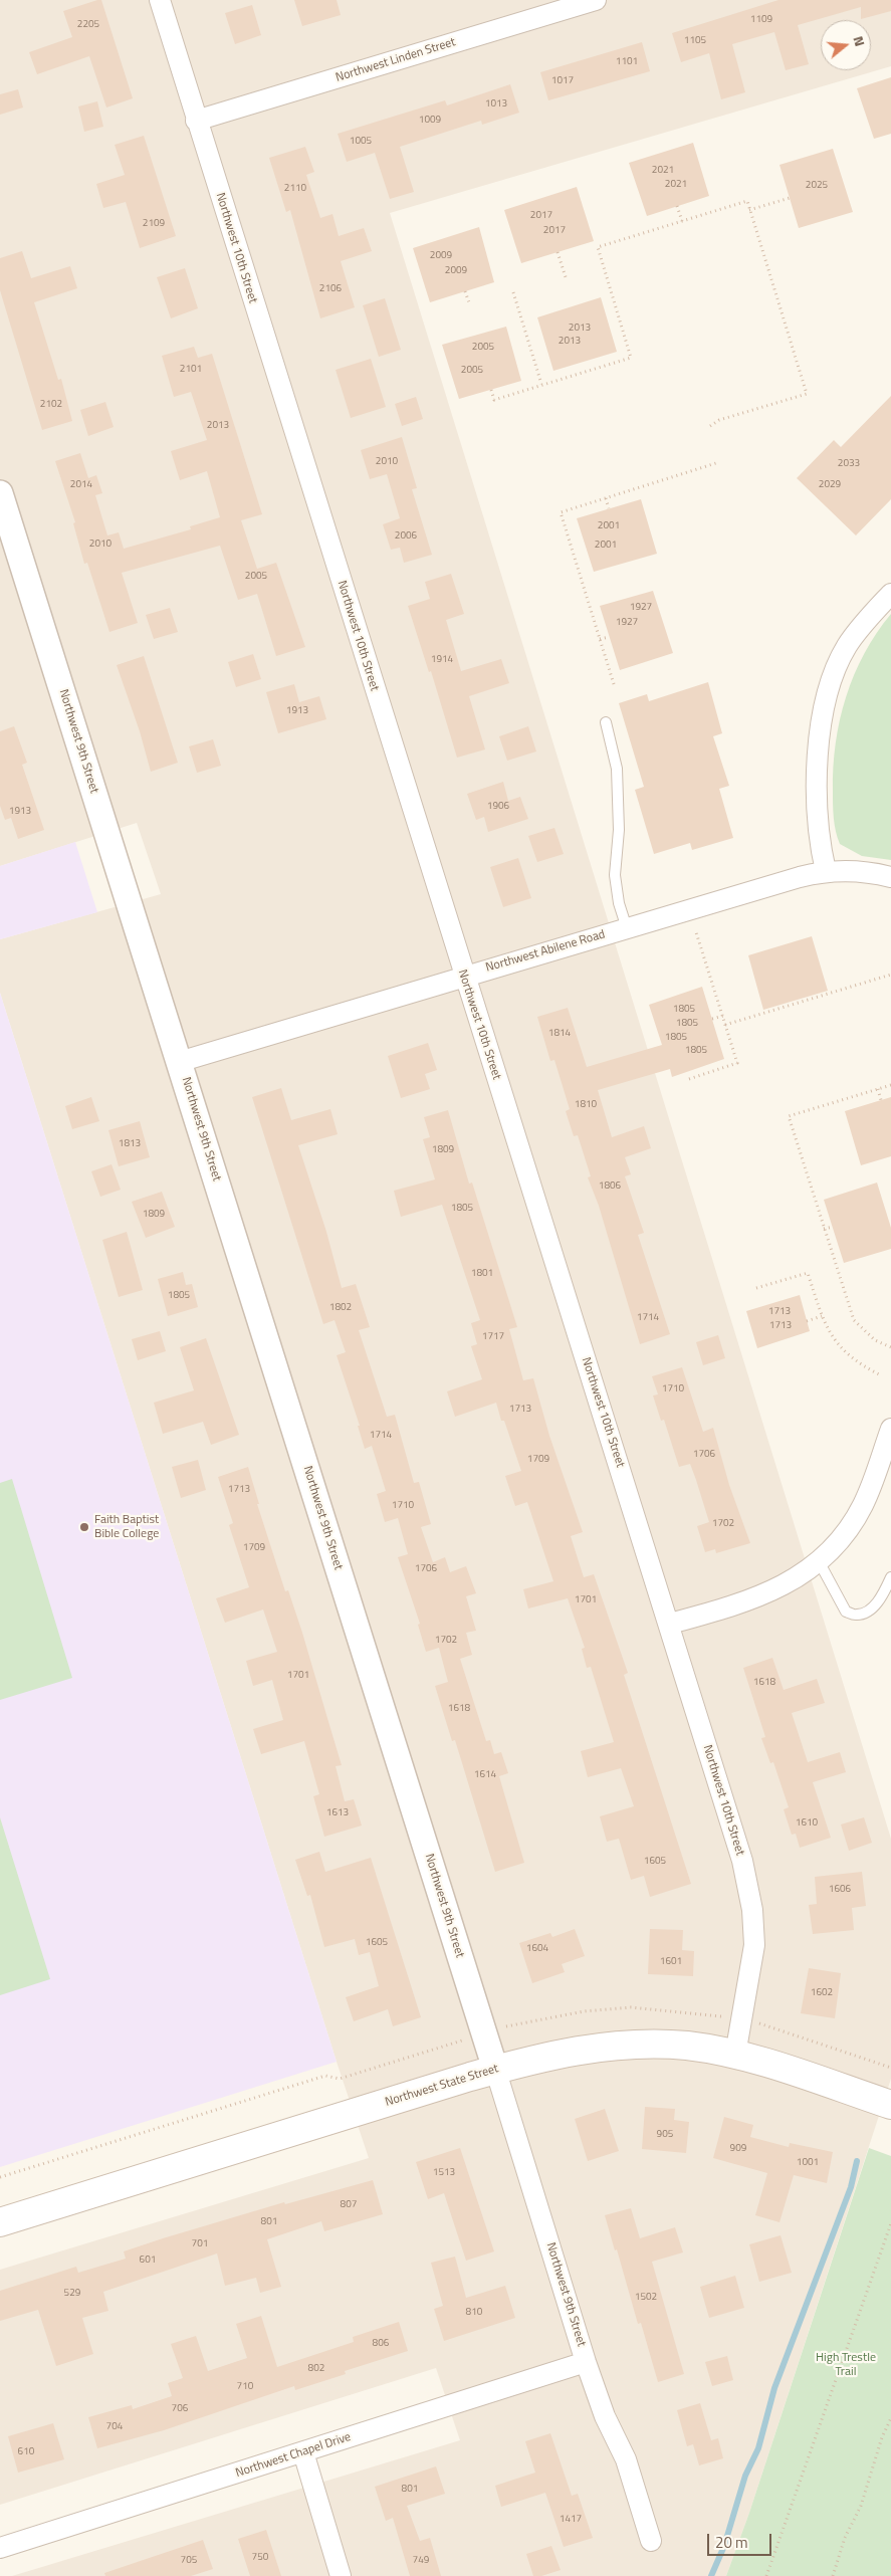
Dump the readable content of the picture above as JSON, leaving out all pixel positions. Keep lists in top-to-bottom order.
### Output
{
  "streets": {
    "main road": ["Northwest State Street"],
    "street": [
      "Northwest Linden Street",
      "Northwest 10th Street",
      "Northwest 9th Street",
      "Northwest Abilene Road",
      "Northwest Chapel Drive"
    ]
  },
  "crossings": [
    ["Northwest Linden Street", "Northwest 10th Street"],
    ["Northwest 10th Street", "Northwest Abilene Road"],
    ["Northwest 10th Street", "Northwest State Street"],
    ["Northwest 9th Street", "Northwest Abilene Road"],
    ["Northwest 9th Street", "Northwest State Street"],
    ["Northwest 9th Street", "Northwest Chapel Drive"]
  ],
  "parks": ["High Trestle Trail"],
  "places": ["Faith Baptist Bible College"],
  "house_numbers": [
    "1109",
    "2205",
    "1105",
    "1101",
    "1017",
    "1013",
    "1009",
    "1005",
    "2021",
    "2021",
    "2025",
    "2110",
    "2017",
    "2109",
    "2017",
    "2009",
    "2009",
    "2106",
    "2013",
    "2013",
    "2005",
    "2101",
    "2005",
    "2102",
    "2013",
    "2010",
    "2033",
    "2014",
    "2029",
    "2001",
    "2006",
    "2010",
    "2001",
    "2005",
    "1927",
    "1927",
    "1914",
    "1913",
    "1906",
    "1913",
    "1805",
    "1805",
    "1814",
    "1805",
    "1805",
    "1810",
    "1813",
    "1809",
    "1806",
    "1805",
    "1809",
    "1801",
    "1805",
    "1802",
    "1713",
    "1714",
    "1713",
    "1717",
    "1710",
    "1713",
    "1714",
    "1706",
    "1709",
    "1713",
    "1710",
    "1702",
    "1709",
    "1706",
    "1701",
    "1702",
    "1701",
    "1618",
    "1618",
    "1614",
    "1613",
    "1610",
    "1605",
    "1606",
    "1605",
    "1604",
    "1601",
    "1602",
    "905",
    "909",
    "1001",
    "1513",
    "807",
    "801",
    "701",
    "601",
    "529",
    "1502",
    "810",
    "806",
    "802",
    "710",
    "706",
    "704",
    "610",
    "801",
    "1417",
    "750",
    "705",
    "749"
  ],
  "scale_bar": "20 m",
  "north": "right"
}
